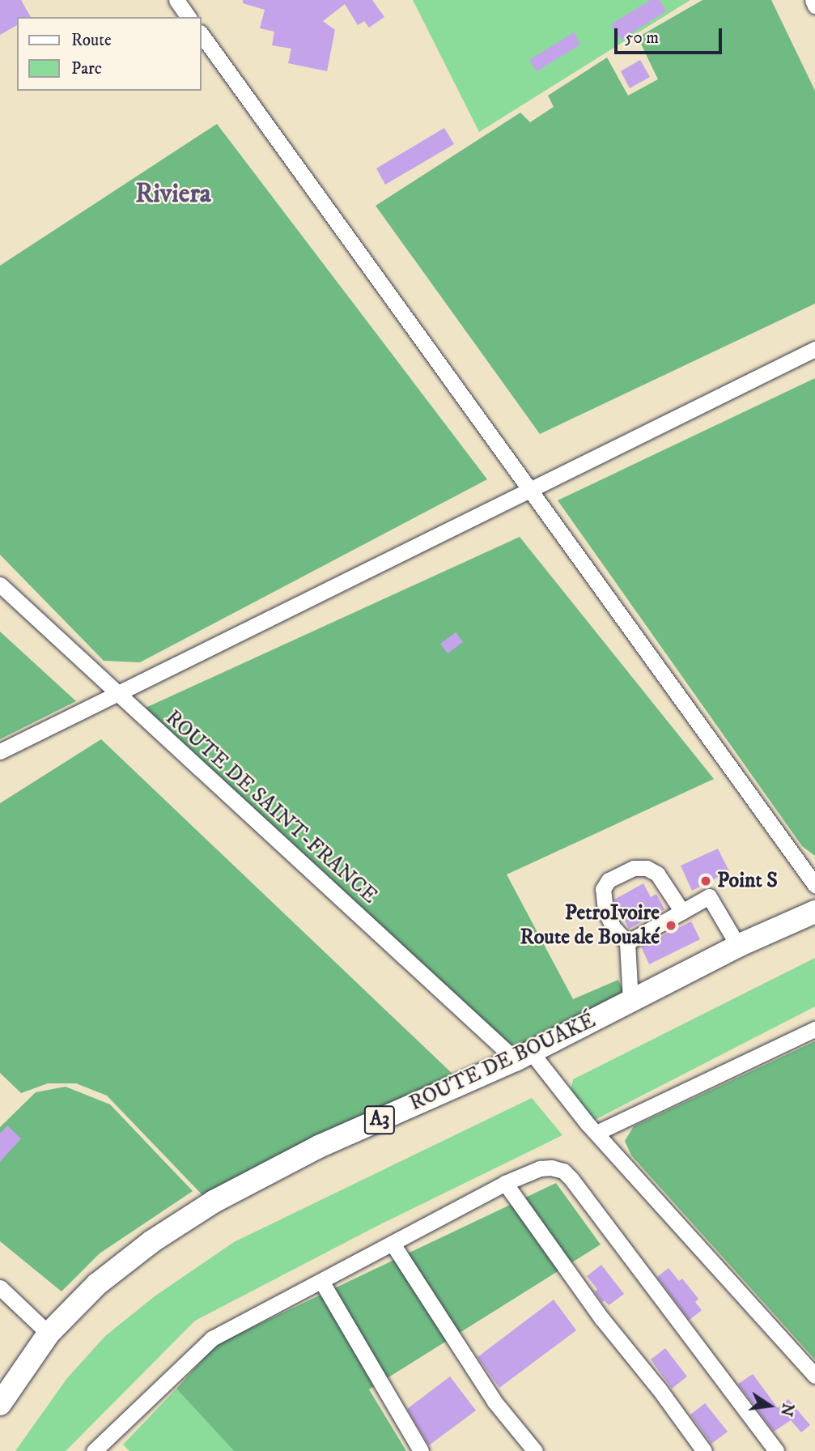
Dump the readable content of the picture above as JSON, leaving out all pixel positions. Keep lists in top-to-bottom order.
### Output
{
  "streets": {
    "highway": ["ROUTE DE BOUAKÉ", "A3"],
    "street": ["ROUTE DE SAINT-FRANCE"]
  },
  "crossings": [
    ["ROUTE DE SAINT-FRANCE", "ROUTE DE BOUAKÉ"]
  ],
  "districts": ["Riviera"],
  "places": ["Point S", "PetroIvoire Route de Bouaké"],
  "legend": ["Route", "Parc"],
  "scale_bar": "50 m",
  "north": "right"
}
